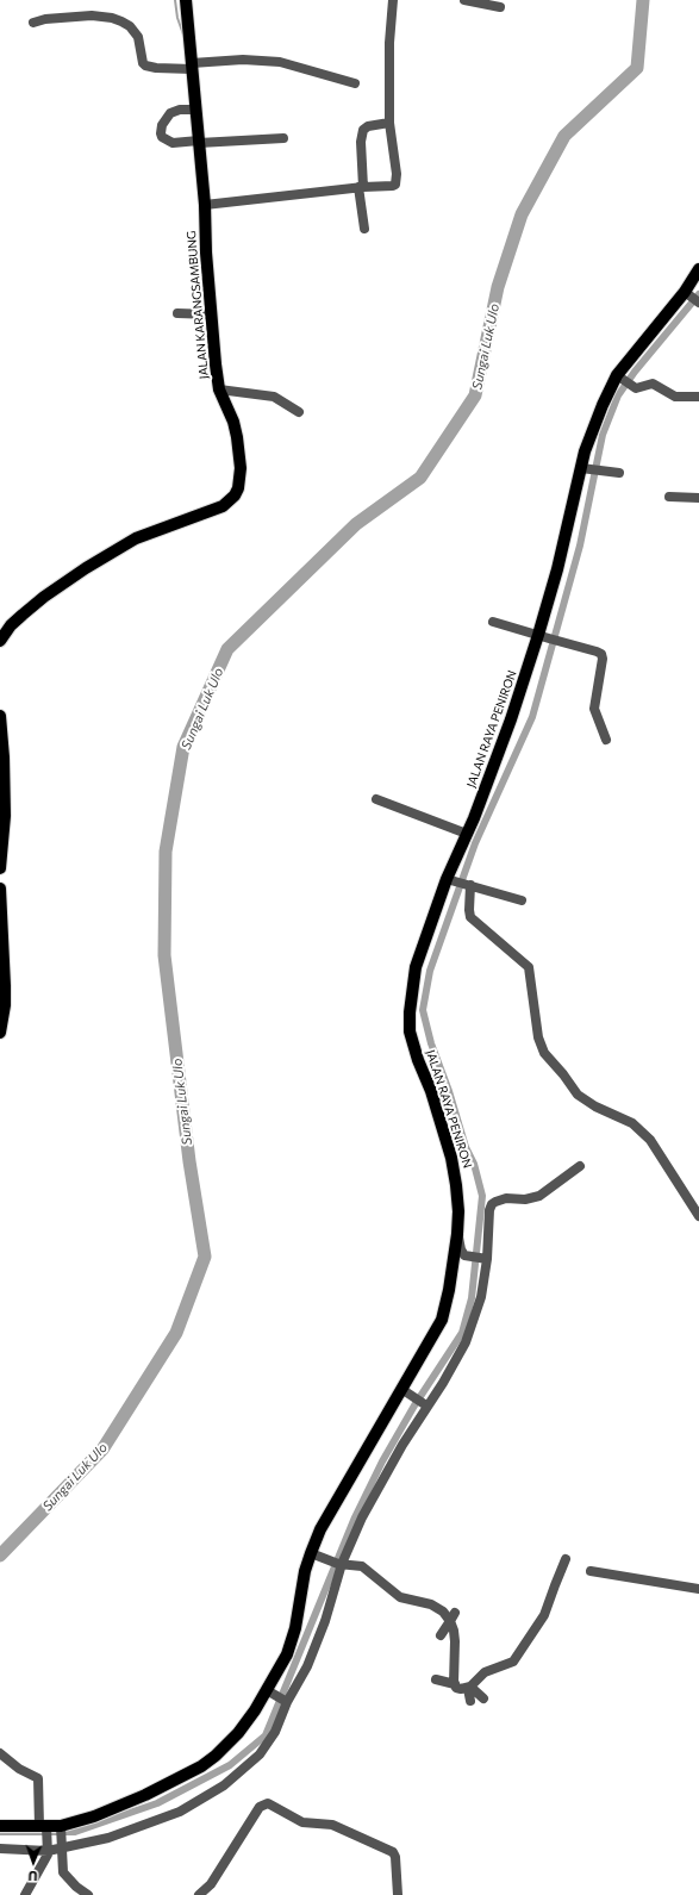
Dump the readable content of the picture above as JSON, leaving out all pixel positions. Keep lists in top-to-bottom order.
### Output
{
  "streets": {
    "main road": ["JALAN KARANGSAMBUNG", "JALAN RAYA PENIRON"]
  },
  "water": ["Sungai Luk Ulo"],
  "north": "bottom"
}
